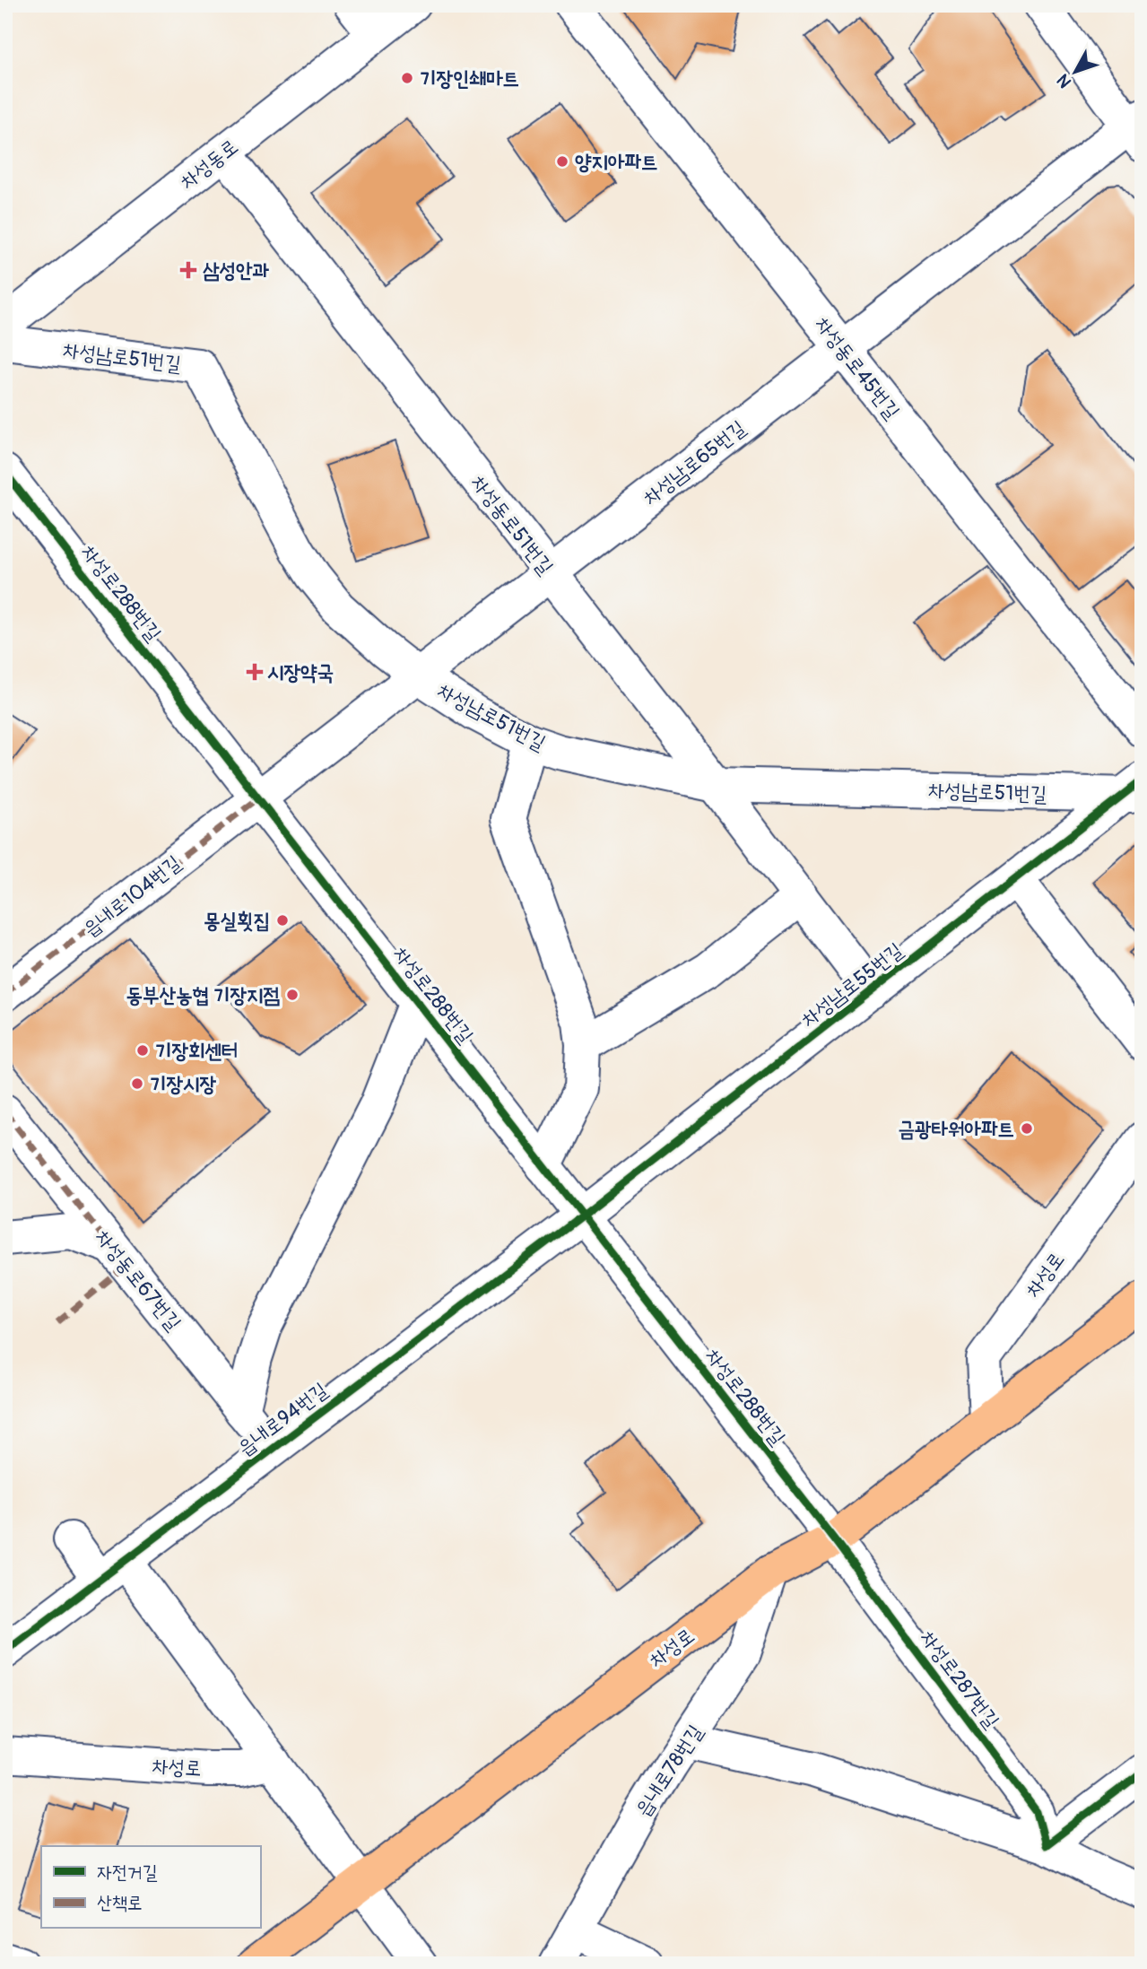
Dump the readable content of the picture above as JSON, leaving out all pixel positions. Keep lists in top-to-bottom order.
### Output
{
  "streets": {
    "main road": ["차성로"],
    "street": [
      "차성동로",
      "차성남로51번길",
      "차성동로45번길",
      "차성남로65번길",
      "차성동로51번길",
      "차성로288번길",
      "읍내로104번길",
      "차성남로55번길",
      "차성동로67번길",
      "읍내로94번길",
      "차성로287번길",
      "읍내로78번길"
    ]
  },
  "crossings": [
    ["차성동로", "차성동로51번길"],
    ["차성남로51번길", "차성남로65번길"],
    ["차성남로51번길", "차성동로51번길"],
    ["차성남로51번길", "차성남로55번길"],
    ["차성동로45번길", "차성남로65번길"],
    ["차성남로65번길", "차성동로51번길"],
    ["차성남로65번길", "차성로288번길"],
    ["차성남로65번길", "읍내로104번길"],
    ["차성동로51번길", "차성남로55번길"],
    ["차성로288번길", "읍내로104번길"],
    ["차성로288번길", "차성남로55번길"],
    ["차성로288번길", "차성로"],
    ["차성로288번길", "읍내로94번길"],
    ["차성로288번길", "차성로287번길"],
    ["차성남로55번길", "읍내로94번길"],
    ["차성로", "차성로287번길"],
    ["차성로", "읍내로78번길"],
    ["차성동로67번길", "읍내로94번길"]
  ],
  "places": {
    "other": [
      "기장인쇄마트",
      "양지아파트",
      "몽실횟집",
      "동부산농협 기장지점",
      "기장회센터",
      "기장시장",
      "금광타워아파트"
    ],
    "health": ["삼성안과", "시장약국"]
  },
  "legend": ["자전거길", "산책로"],
  "north": "bottom left"
}
